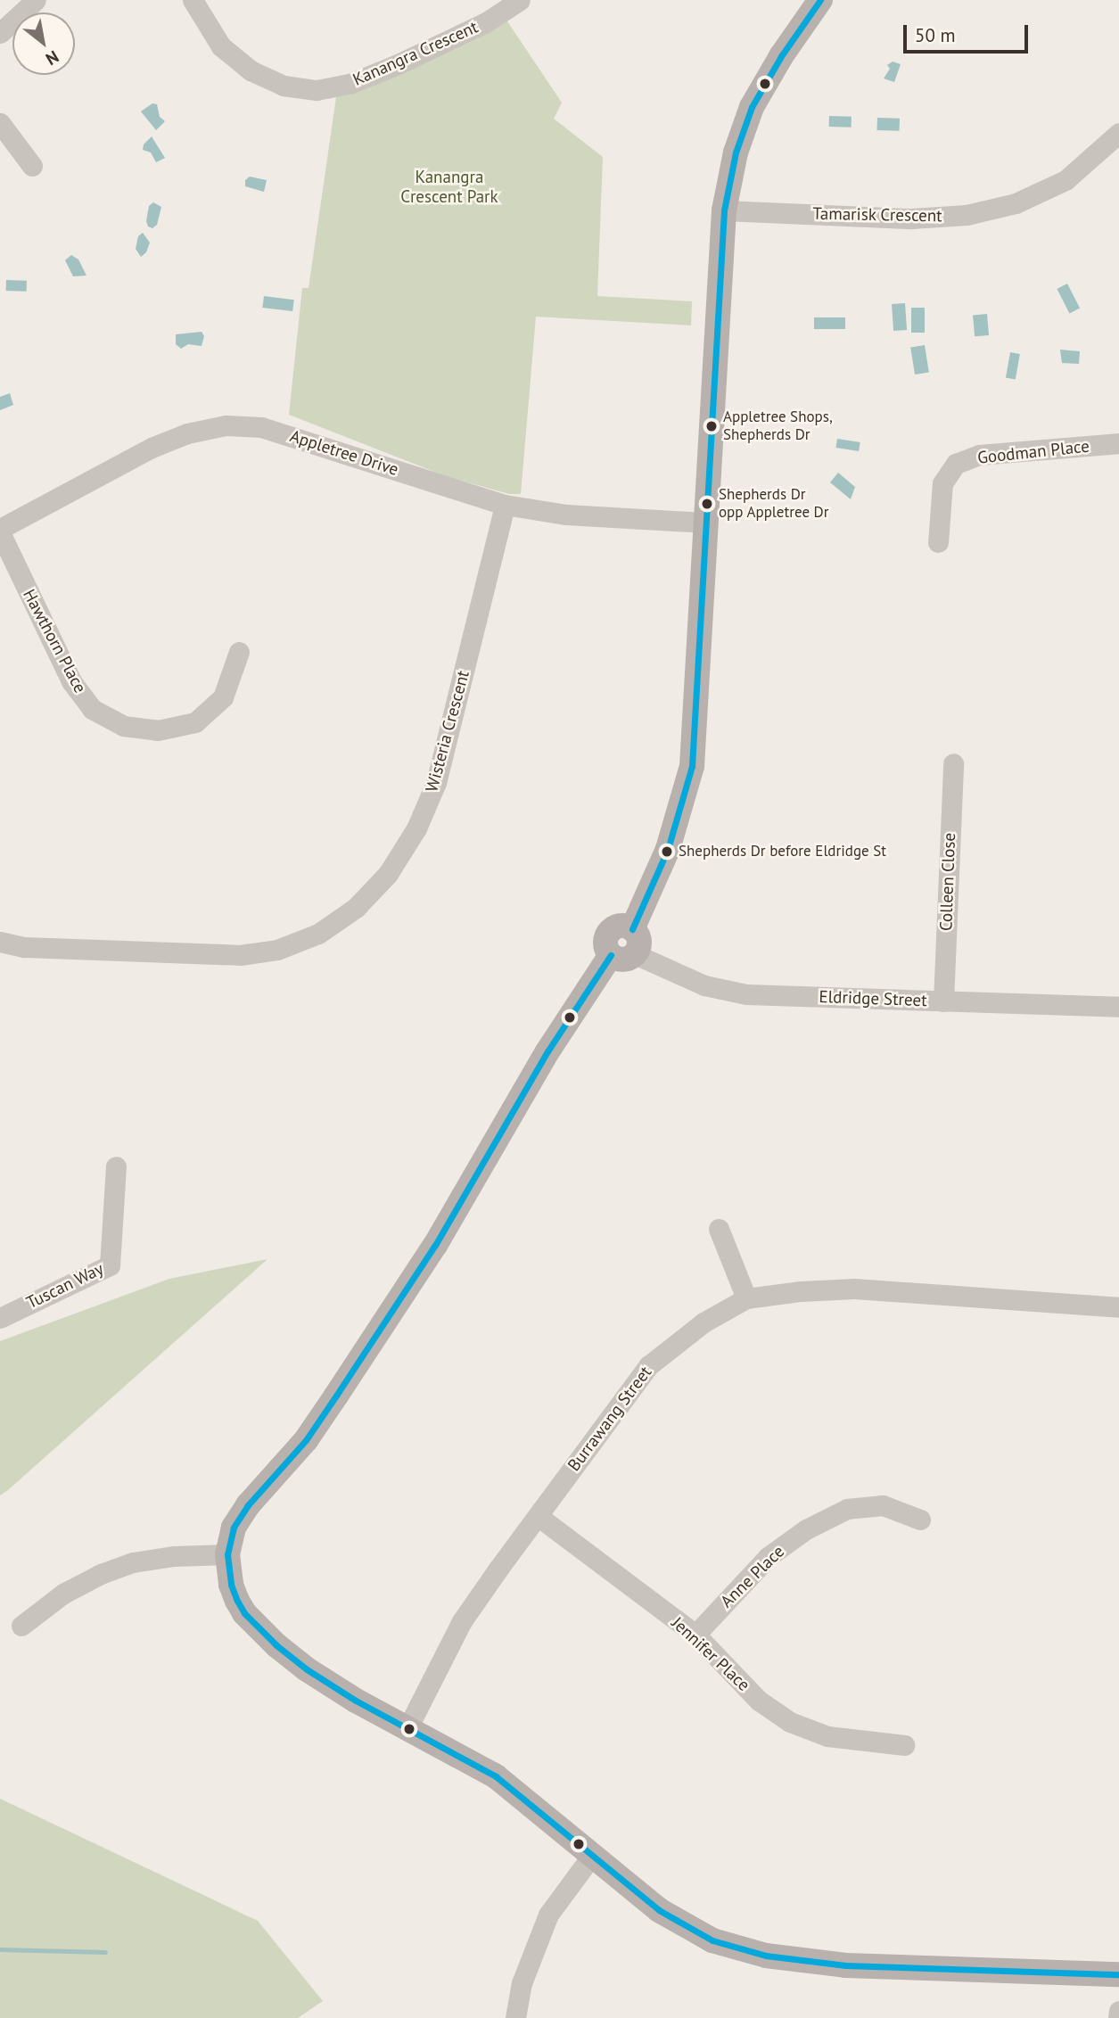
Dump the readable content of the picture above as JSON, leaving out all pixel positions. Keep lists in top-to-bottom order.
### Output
{
  "streets": {
    "street": [
      "Kanangra Crescent",
      "Tamarisk Crescent",
      "Goodman Place",
      "Appletree Drive",
      "Hawthorn Place",
      "Wisteria Crescent",
      "Colleen Close",
      "Eldridge Street",
      "Tuscan Way",
      "Burrawang Street",
      "Anne Place",
      "Jennifer Place"
    ]
  },
  "crossings": [
    ["Appletree Drive", "Hawthorn Place"],
    ["Appletree Drive", "Wisteria Crescent"],
    ["Colleen Close", "Eldridge Street"],
    ["Burrawang Street", "Jennifer Place"],
    ["Anne Place", "Jennifer Place"]
  ],
  "parks": ["Kanangra Crescent Park"],
  "places": ["Appletree Shops, Shepherds Dr", "Shepherds Dr opp Appletree Dr", "Shepherds Dr before Eldridge St"],
  "scale_bar": "50 m",
  "north": "bottom right"
}
